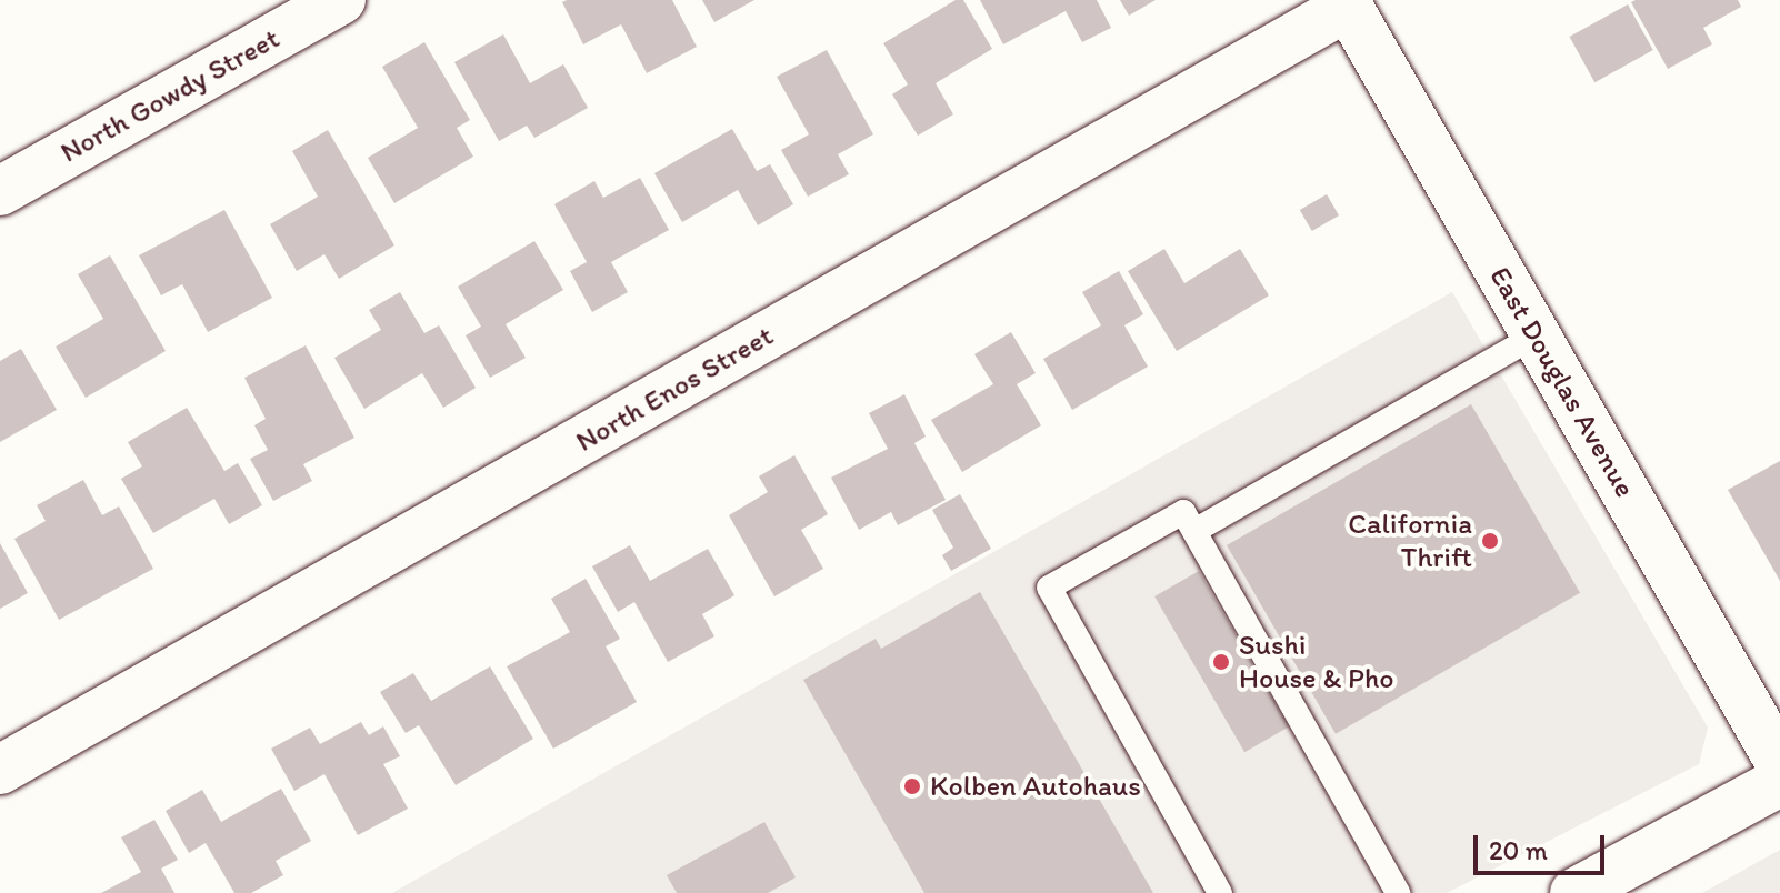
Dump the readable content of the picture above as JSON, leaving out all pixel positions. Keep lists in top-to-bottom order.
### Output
{
  "streets": {
    "street": ["North Gowdy Street", "East Douglas Avenue", "North Enos Street"]
  },
  "crossings": [
    ["East Douglas Avenue", "North Enos Street"]
  ],
  "places": ["California Thrift", "Sushi House & Pho", "Kolben Autohaus"],
  "scale_bar": "20 m"
}
